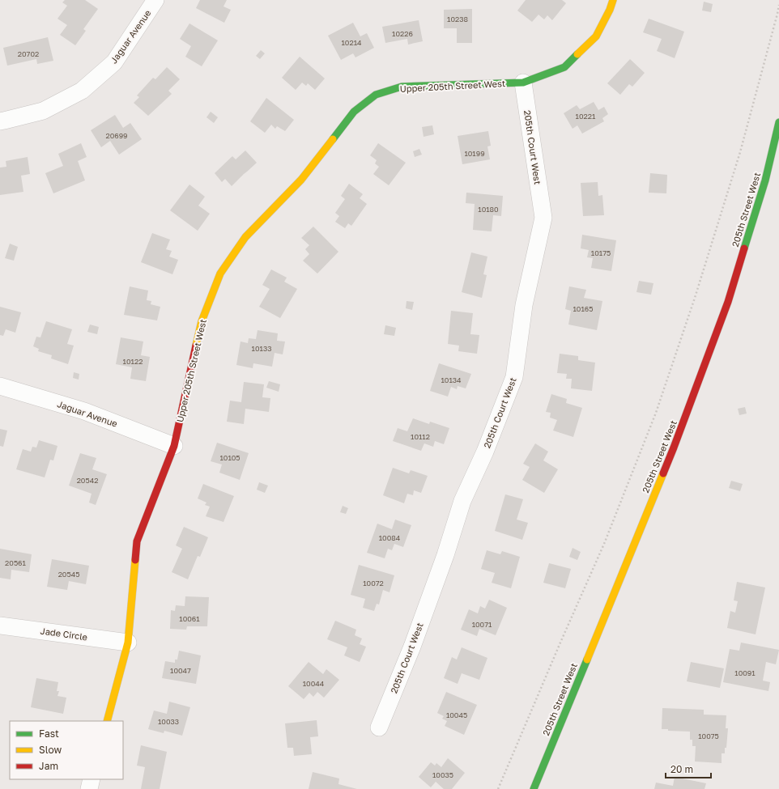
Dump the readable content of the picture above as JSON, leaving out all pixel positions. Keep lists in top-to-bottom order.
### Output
{
  "streets": {
    "street": [
      "Jaguar Avenue",
      "Upper 205th Street West",
      "205th Court West",
      "205th Street West",
      "Jade Circle"
    ]
  },
  "crossings": [
    ["Jaguar Avenue", "Upper 205th Street West"],
    ["Upper 205th Street West", "205th Court West"],
    ["Upper 205th Street West", "Jade Circle"]
  ],
  "house_numbers": [
    "10238",
    "10226",
    "10214",
    "20702",
    "10221",
    "20699",
    "10199",
    "10180",
    "10175",
    "10165",
    "10133",
    "10122",
    "10134",
    "10112",
    "10105",
    "20542",
    "10084",
    "20561",
    "20545",
    "10072",
    "10061",
    "10071",
    "10047",
    "10091",
    "10044",
    "10045",
    "10033",
    "10075",
    "10035"
  ],
  "legend": ["Fast", "Slow", "Jam"],
  "scale_bar": "20 m"
}
